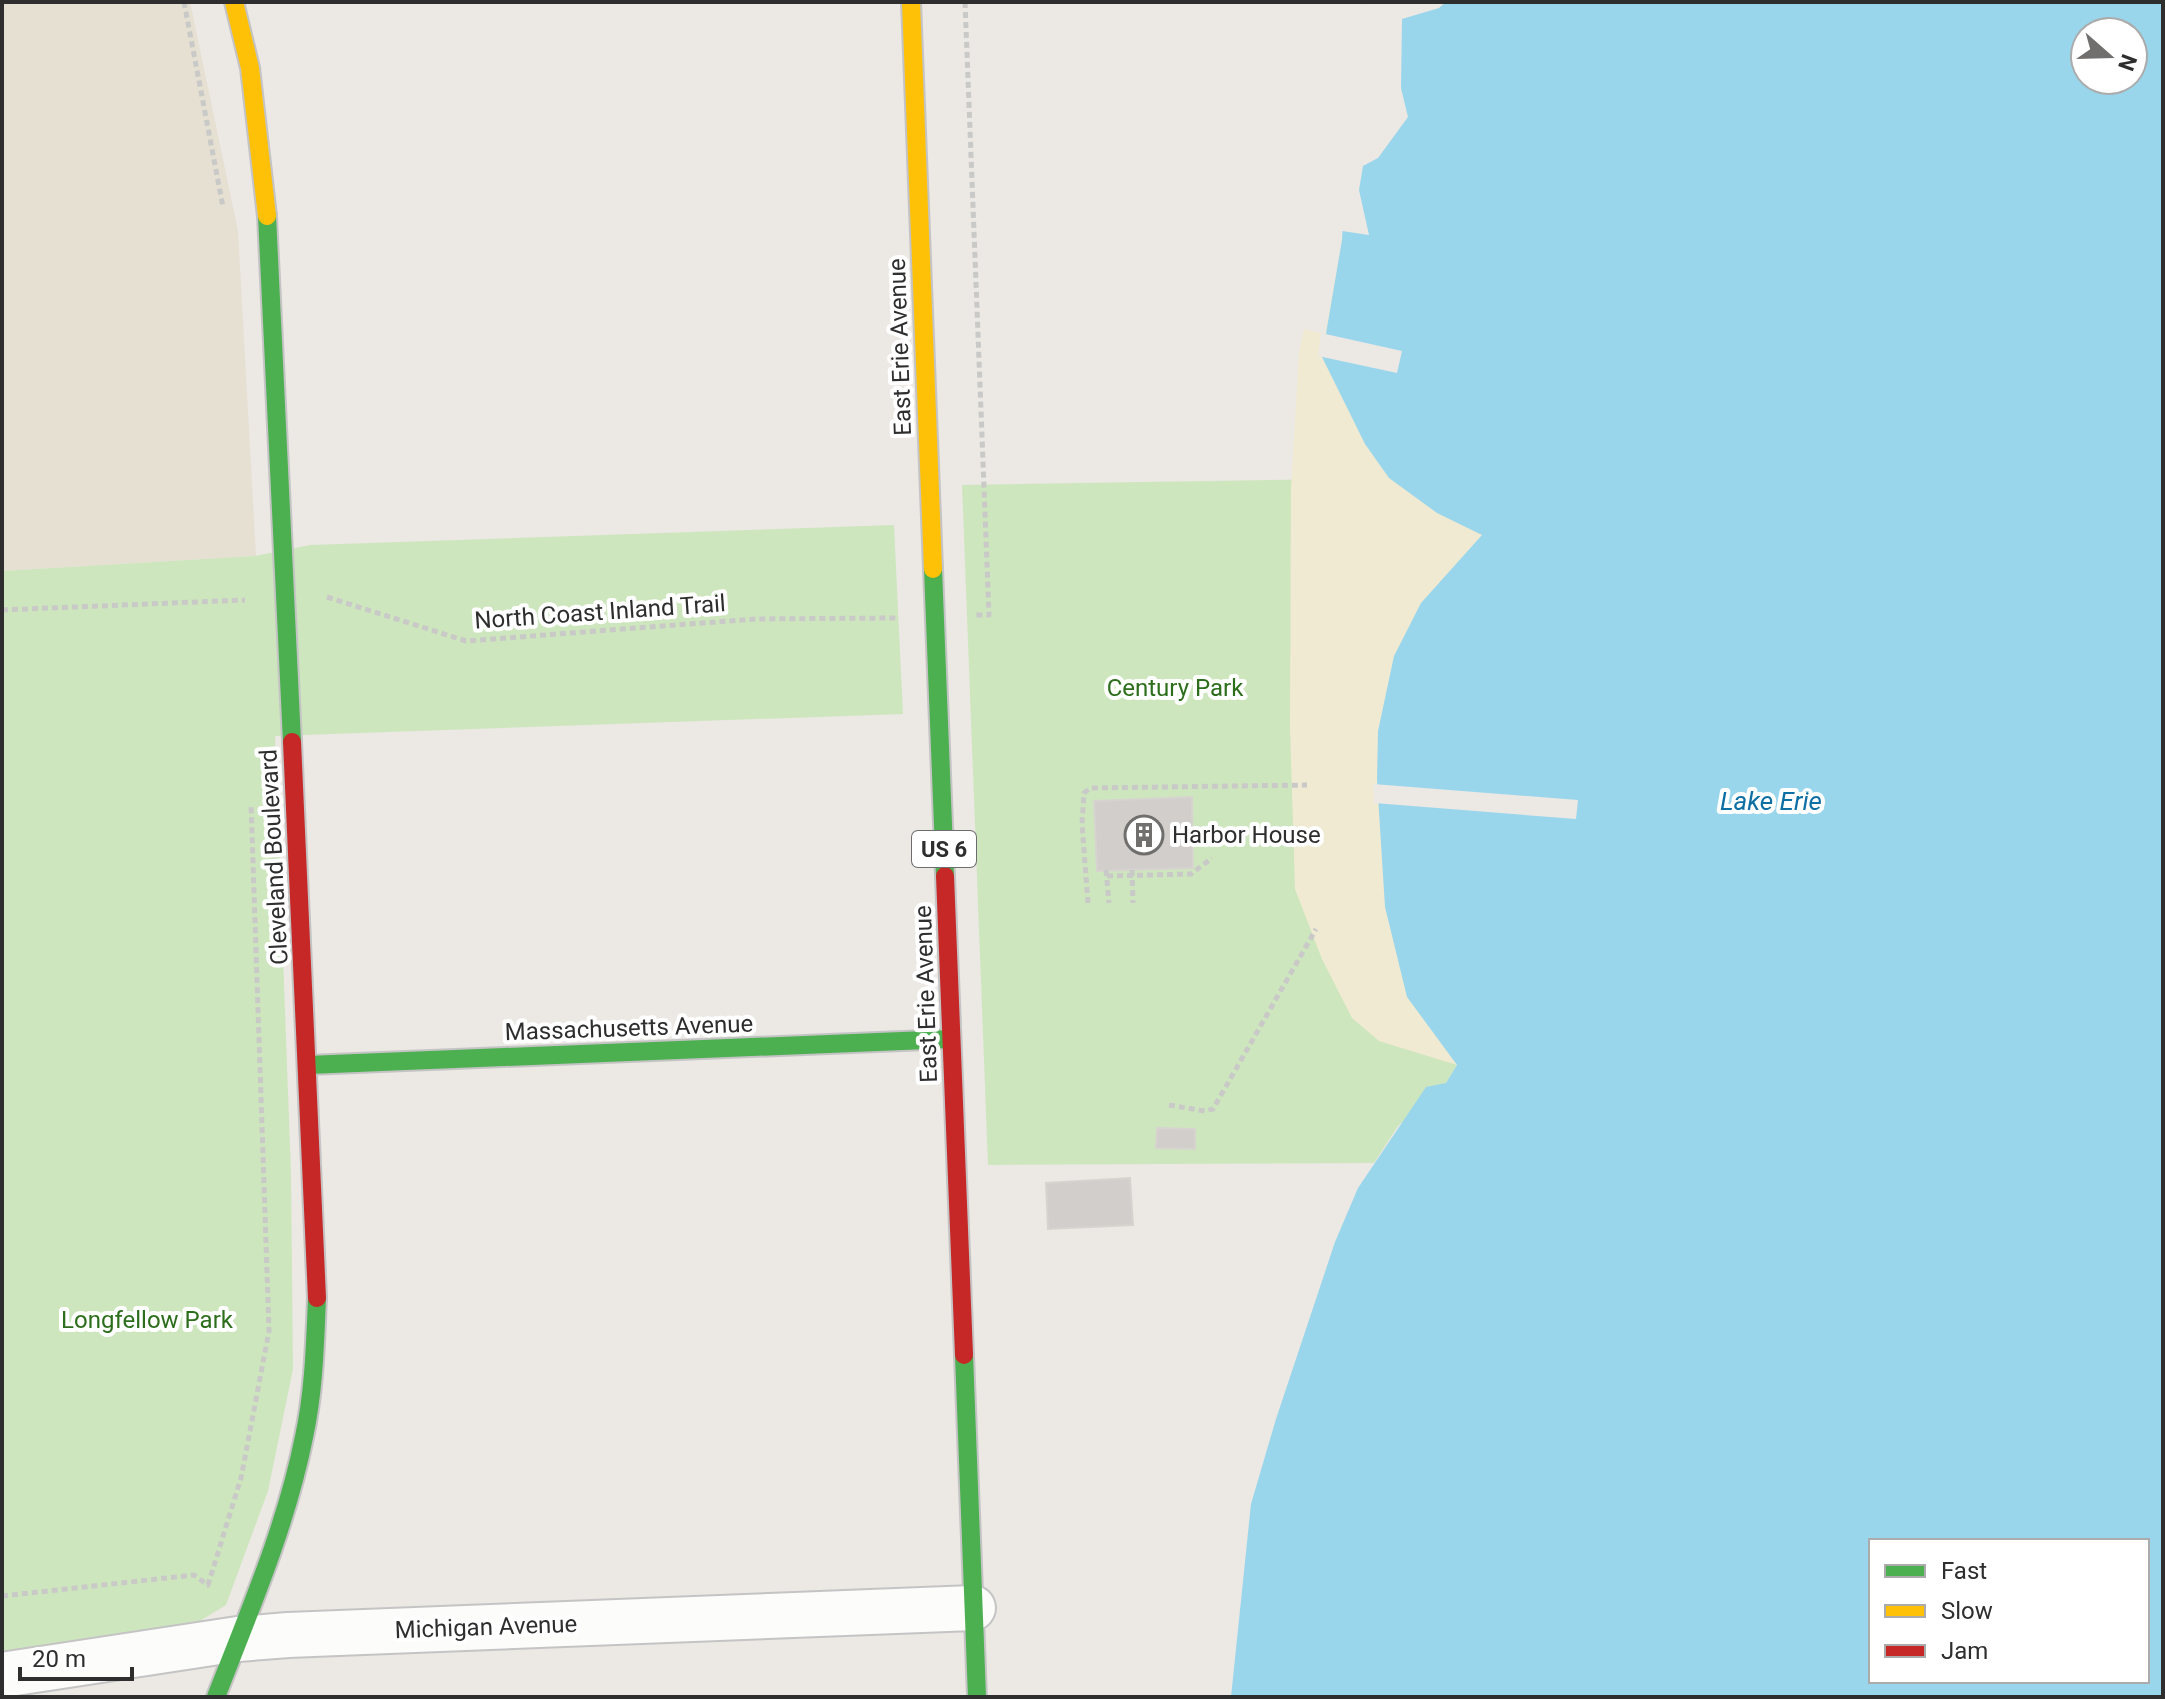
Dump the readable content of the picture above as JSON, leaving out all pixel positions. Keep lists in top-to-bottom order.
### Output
{
  "streets": {
    "street": [
      "East Erie Avenue",
      "US 6",
      "Cleveland Boulevard",
      "Massachusetts Avenue",
      "Michigan Avenue"
    ],
    "path": ["North Coast Inland Trail"]
  },
  "crossings": [
    ["East Erie Avenue", "Massachusetts Avenue"],
    ["East Erie Avenue", "Michigan Avenue"],
    ["North Coast Inland Trail", "Cleveland Boulevard"],
    ["Cleveland Boulevard", "Massachusetts Avenue"],
    ["Cleveland Boulevard", "Michigan Avenue"]
  ],
  "water": ["Lake Erie"],
  "parks": ["Century Park", "Longfellow Park"],
  "places": {
    "building": ["Harbor House"]
  },
  "legend": ["Fast", "Slow", "Jam"],
  "scale_bar": "20 m",
  "north": "right"
}
